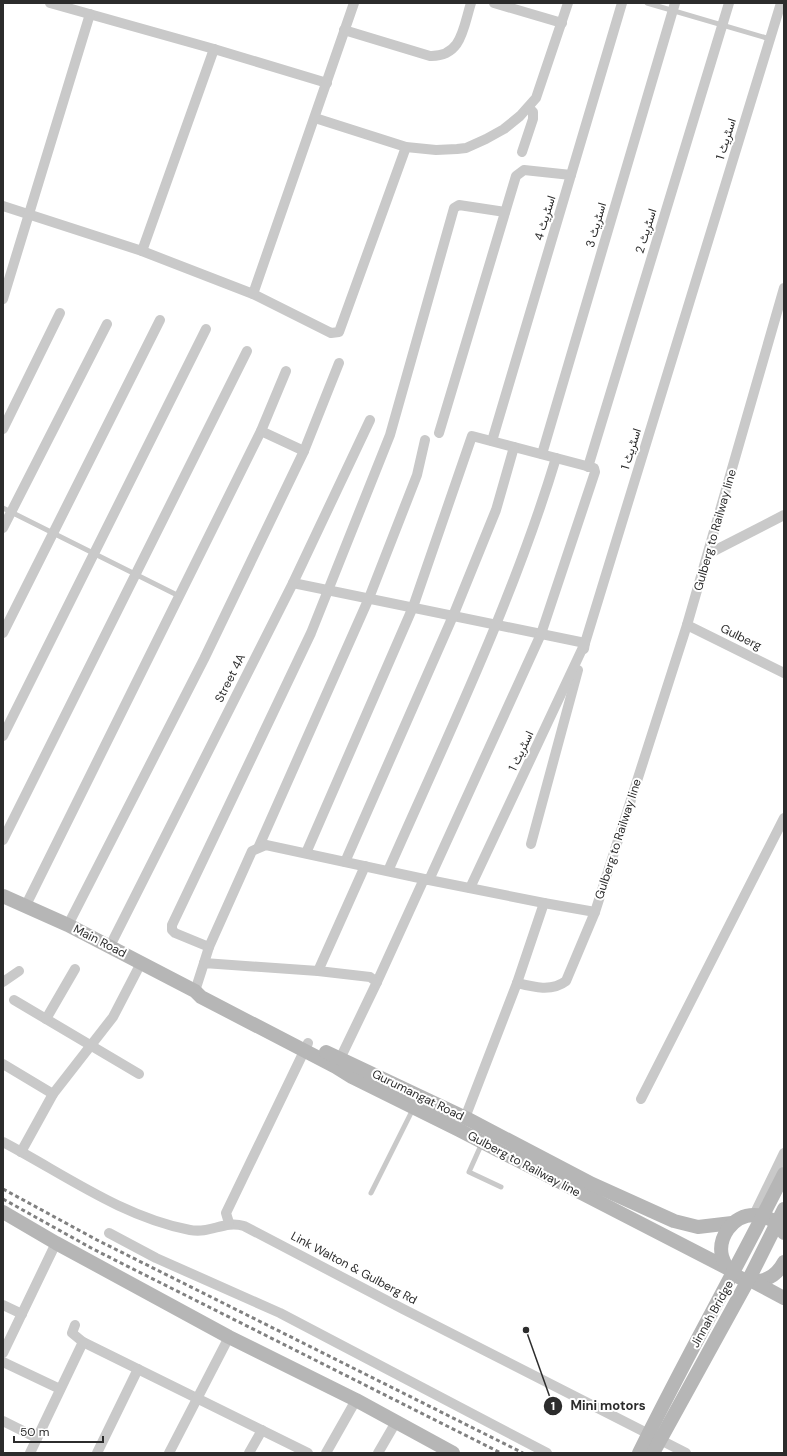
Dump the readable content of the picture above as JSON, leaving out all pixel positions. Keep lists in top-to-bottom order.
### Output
{
  "streets": {
    "main road": [
      "Gulberg to Railway line",
      "Main Road",
      "Gurumangat Road",
      "Jinnah Bridge"
    ],
    "street": [
      "اسٹریٹ 1",
      "اسٹریٹ 4",
      "اسٹریٹ 3",
      "اسٹریٹ 2",
      "Gulberg",
      "Street 4A",
      "Link Walton & Gulberg Rd"
    ]
  },
  "crossings": [
    ["Gulberg to Railway line", "Gulberg"],
    ["Gulberg to Railway line", "Gurumangat Road"],
    ["Street 4A", "Main Road"],
    ["Main Road", "Gurumangat Road"]
  ],
  "places": ["Mini motors"],
  "scale_bar": "50 m"
}
